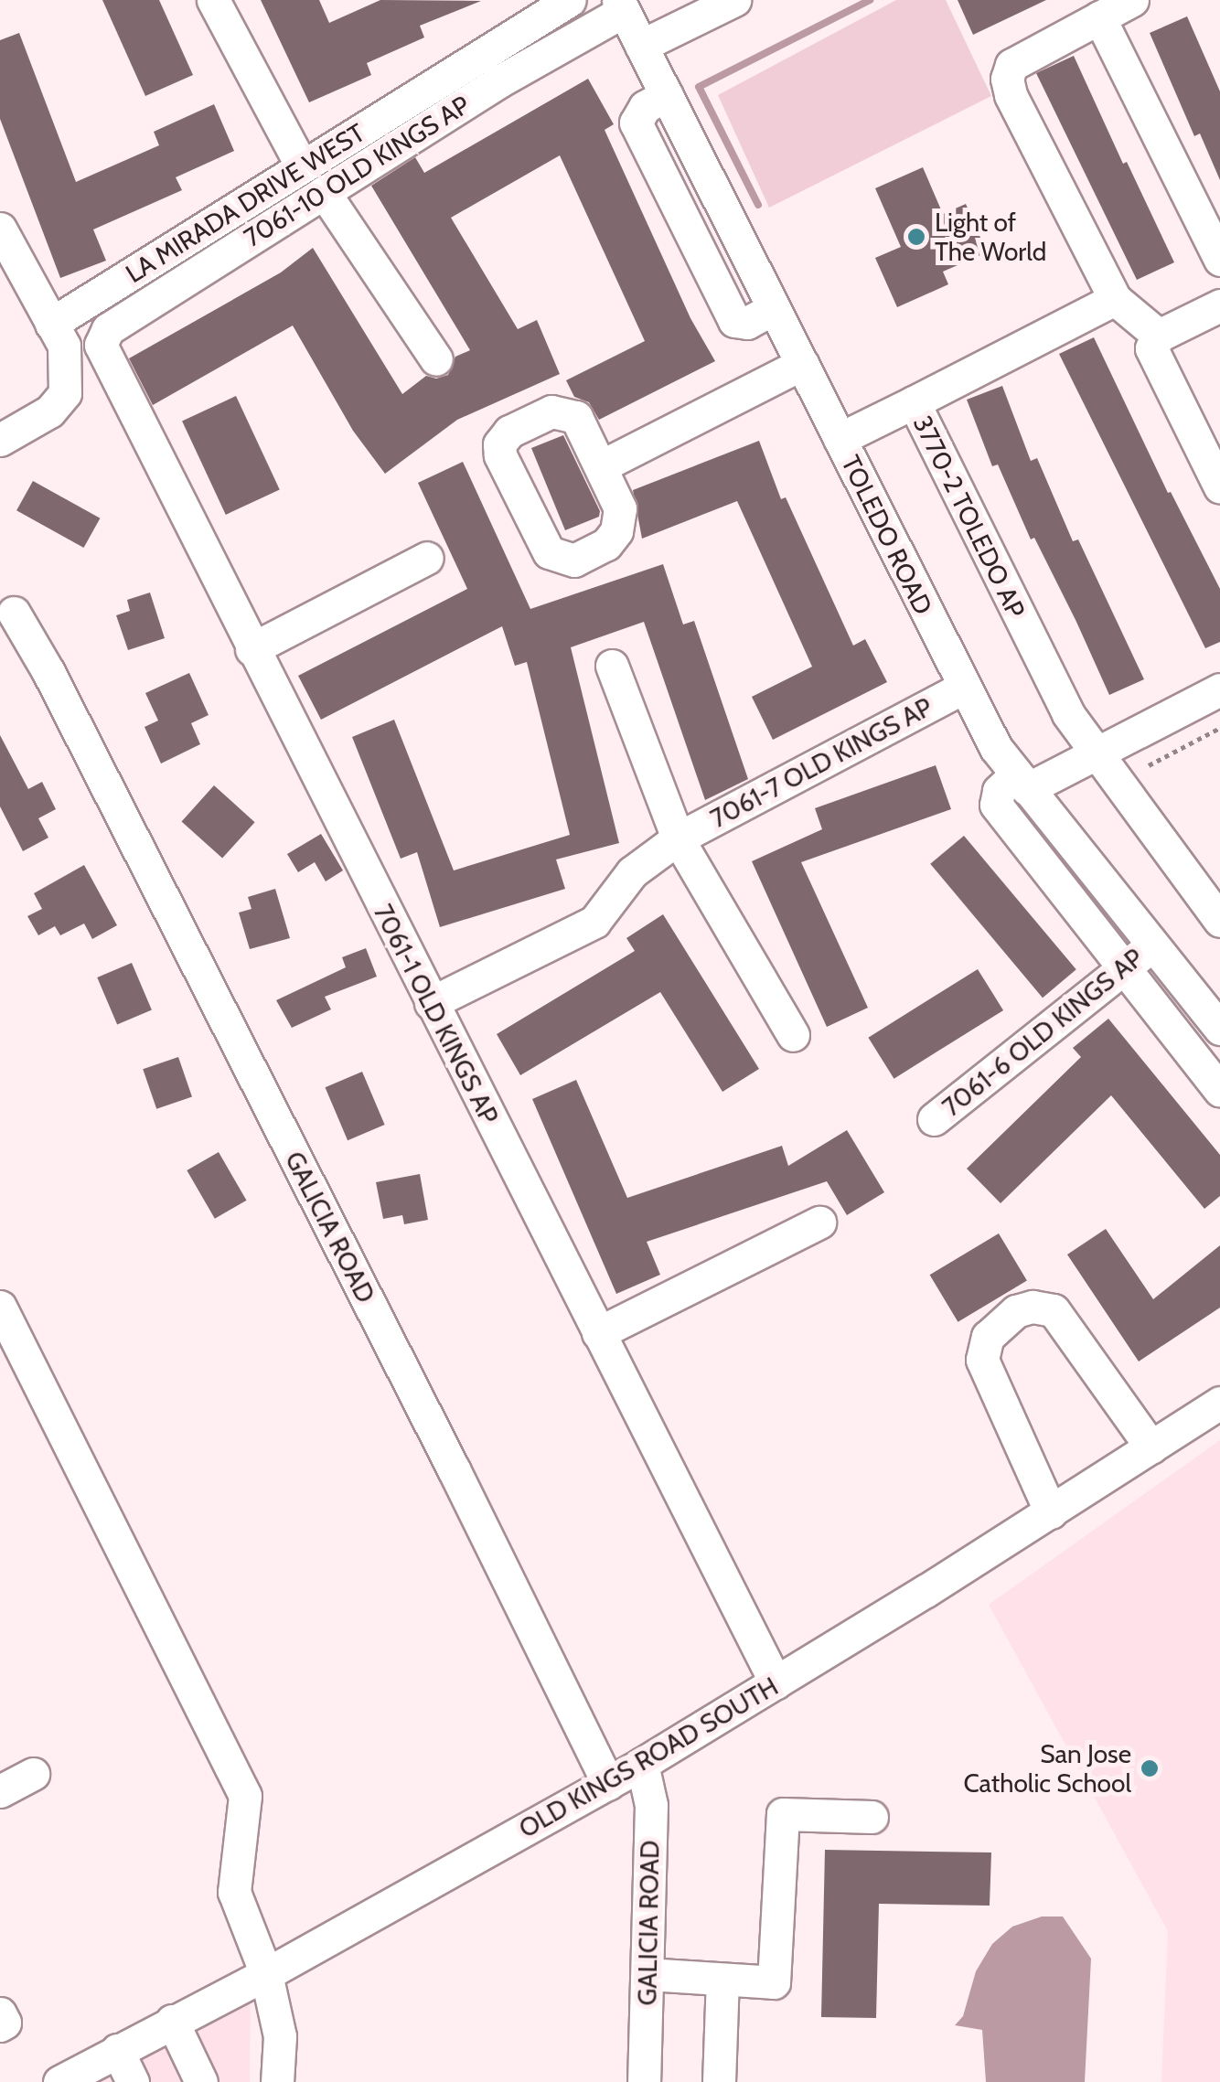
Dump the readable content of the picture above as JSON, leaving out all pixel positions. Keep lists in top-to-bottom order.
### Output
{
  "streets": {
    "street": [
      "7061-10 OLD KINGS AP",
      "LA MIRADA DRIVE WEST",
      "3770-2 TOLEDO AP",
      "TOLEDO ROAD",
      "7061-7 OLD KINGS AP",
      "7061-1 OLD KINGS AP",
      "7061-6 OLD KINGS AP",
      "GALICIA ROAD",
      "OLD KINGS ROAD SOUTH"
    ]
  },
  "crossings": [
    ["7061-10 OLD KINGS AP", "TOLEDO ROAD"],
    ["7061-10 OLD KINGS AP", "7061-1 OLD KINGS AP"],
    ["TOLEDO ROAD", "7061-7 OLD KINGS AP"],
    ["TOLEDO ROAD", "7061-6 OLD KINGS AP"],
    ["7061-7 OLD KINGS AP", "7061-1 OLD KINGS AP"],
    ["7061-1 OLD KINGS AP", "OLD KINGS ROAD SOUTH"],
    ["GALICIA ROAD", "OLD KINGS ROAD SOUTH"]
  ],
  "places": ["Light of The World", "San Jose Catholic School"]
}
